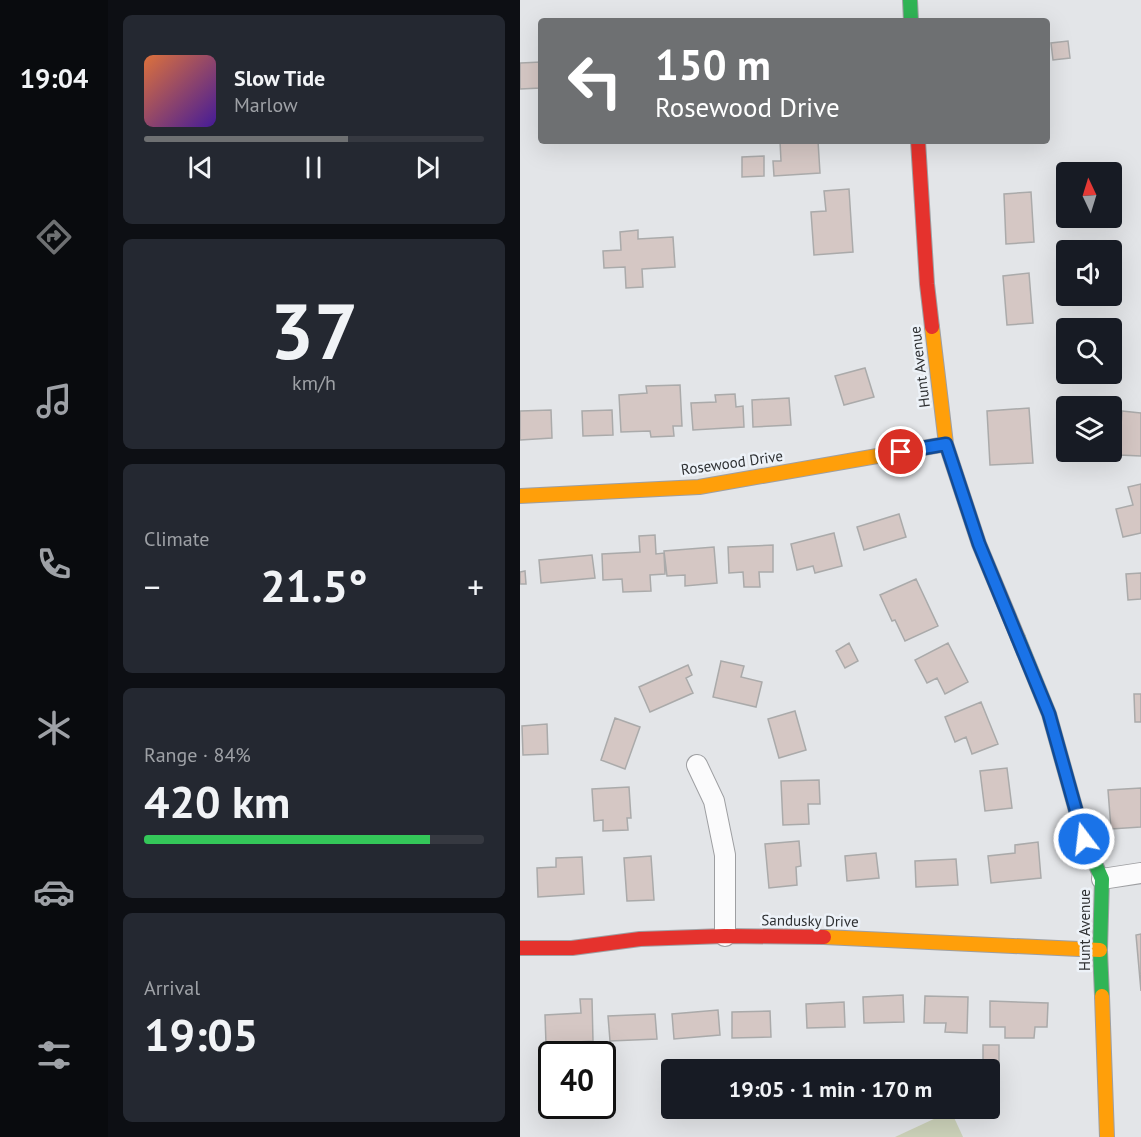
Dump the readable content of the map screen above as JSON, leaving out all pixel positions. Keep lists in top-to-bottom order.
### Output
{
  "streets": {
    "street": ["Hunt Avenue", "Rosewood Drive", "Sandusky Drive"]
  },
  "crossings": [
    ["Hunt Avenue", "Rosewood Drive"],
    ["Hunt Avenue", "Sandusky Drive"]
  ],
  "north": "top",
  "page": {
    "tabs": "19:04",
    "turn": ["150 m", "Rosewood Drive"],
    "song": ["Slow Tide", "Marlow"],
    "tile": [
      ["37", "km/h"],
      "Climate",
      ["Range · 84%", "420 km"],
      ["Arrival", "19:05"]
    ],
    "heat": ["−", "21.5°", "+"],
    "limit": "40",
    "trip": "19:05 · 1 min · 170 m"
  }
}
